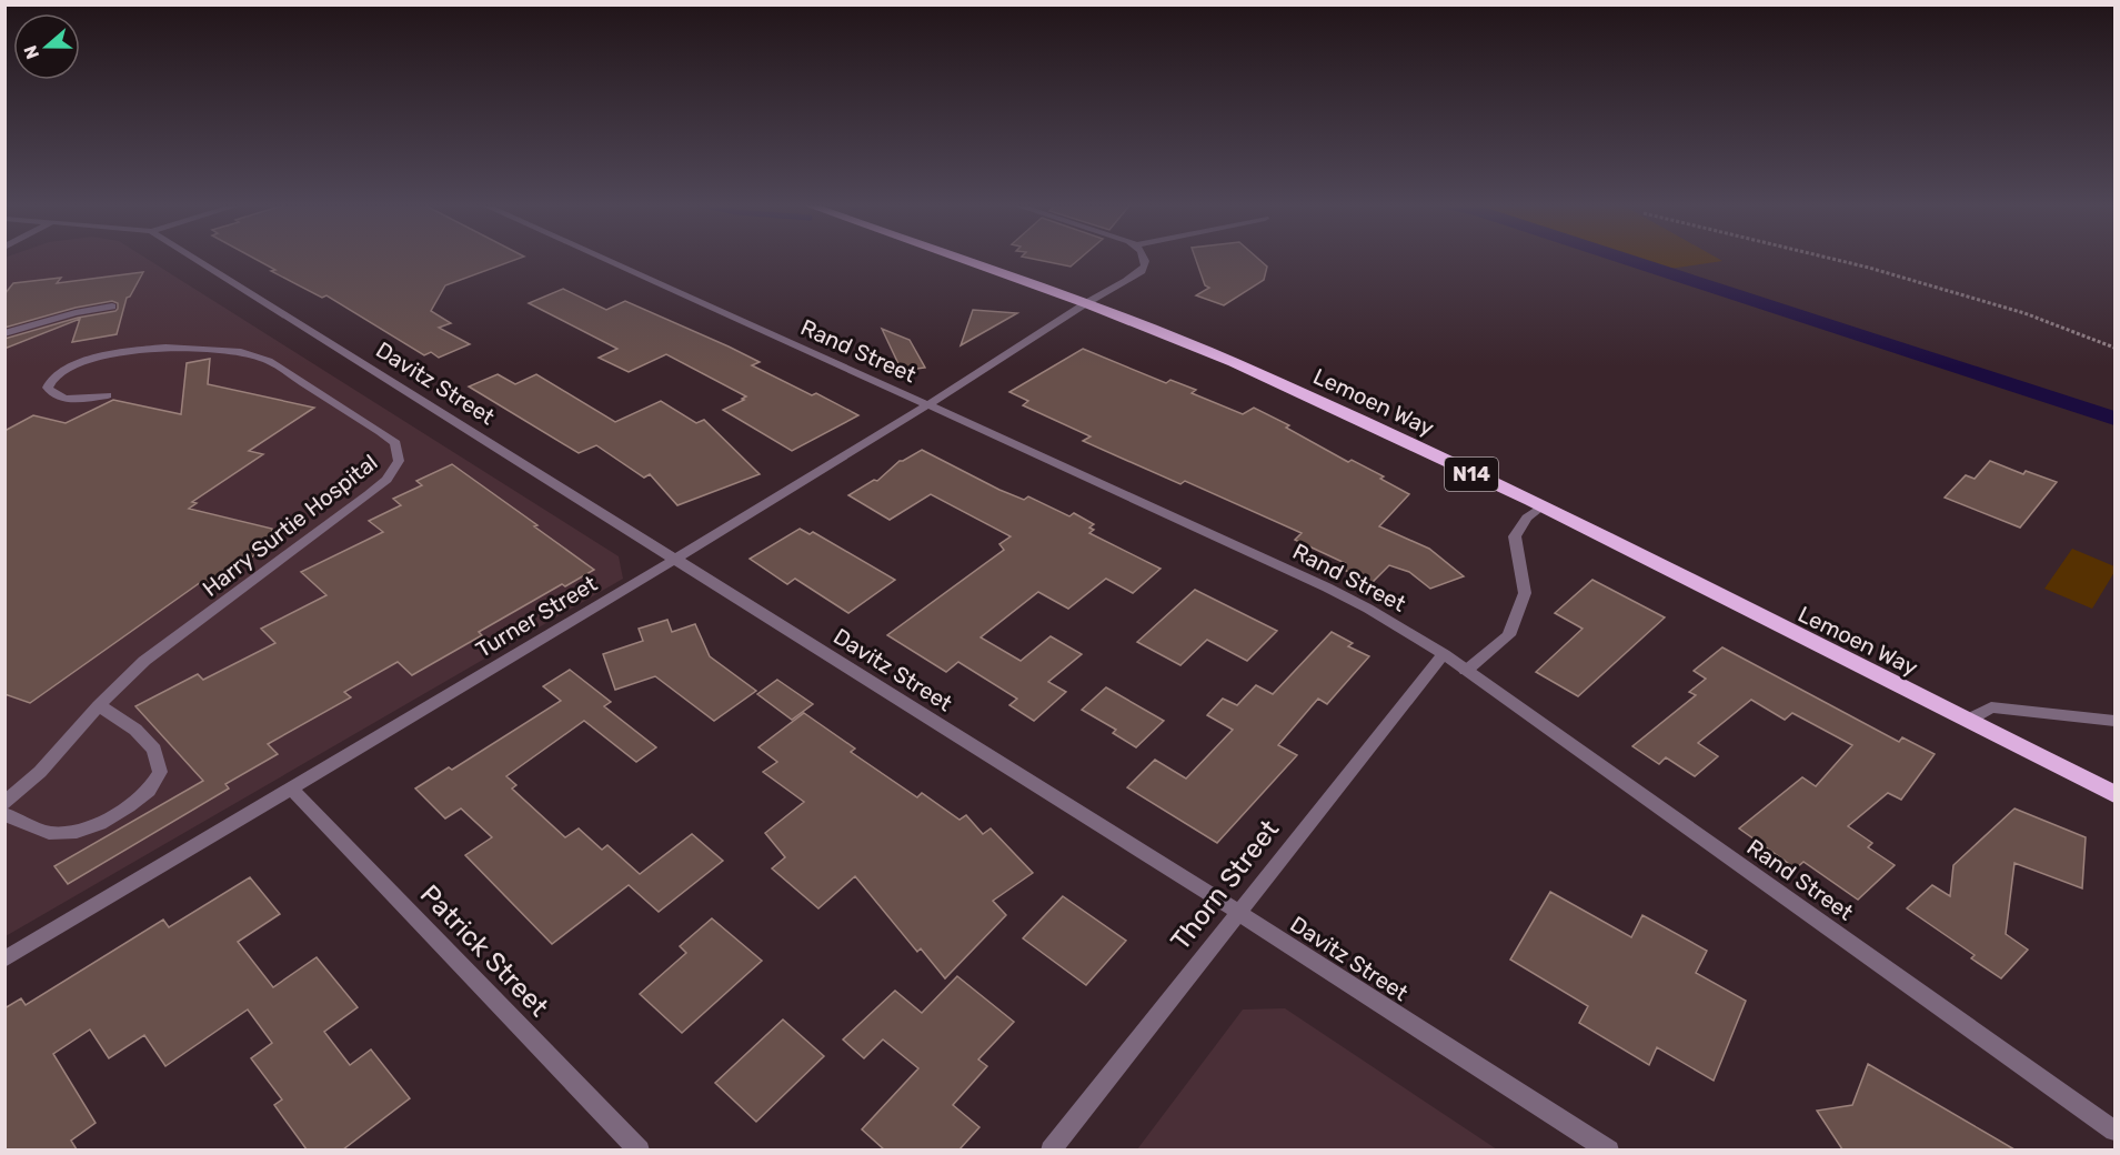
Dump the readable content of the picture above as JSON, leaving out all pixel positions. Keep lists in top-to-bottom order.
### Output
{
  "streets": {
    "highway": ["Lemoen Way", "N14"],
    "street": [
      "Rand Street",
      "Davitz Street",
      "Harry Surtie Hospital",
      "Turner Street",
      "Thorn Street",
      "Patrick Street"
    ]
  },
  "crossings": [
    ["Rand Street", "Turner Street"],
    ["Rand Street", "Thorn Street"],
    ["Davitz Street", "Turner Street"],
    ["Davitz Street", "Thorn Street"],
    ["Lemoen Way", "Turner Street"],
    ["Turner Street", "Patrick Street"]
  ],
  "north": "left"
}
